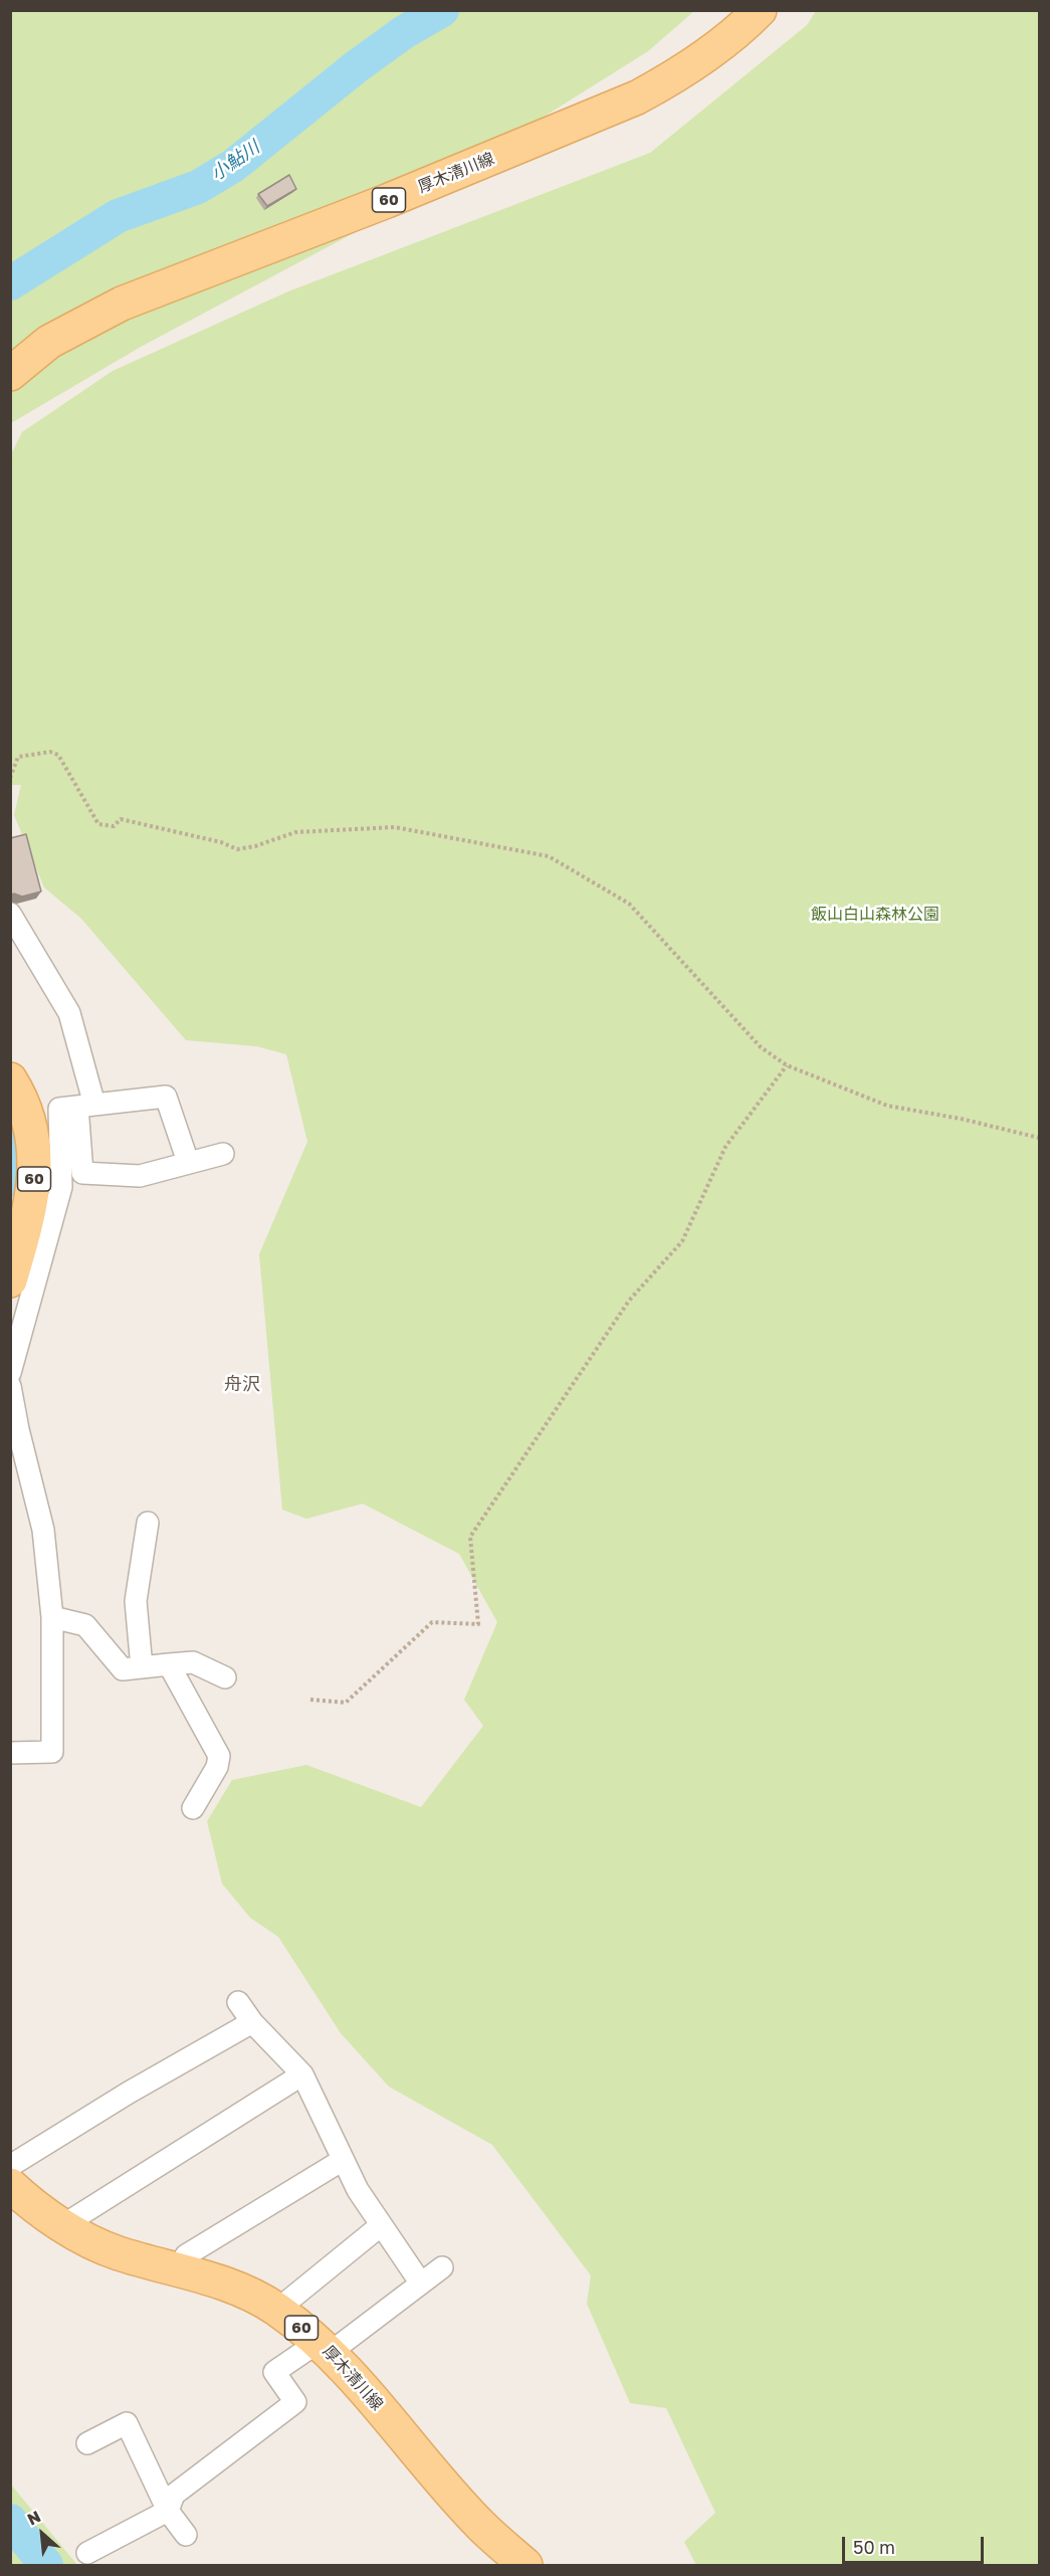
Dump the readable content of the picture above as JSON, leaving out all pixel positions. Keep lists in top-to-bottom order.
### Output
{
  "streets": {
    "main road": ["厚木清川線", "60"]
  },
  "districts": ["舟沢"],
  "water": ["小鮎川"],
  "parks": ["飯山白山森林公園"],
  "scale_bar": "50 m",
  "north": "top left"
}
